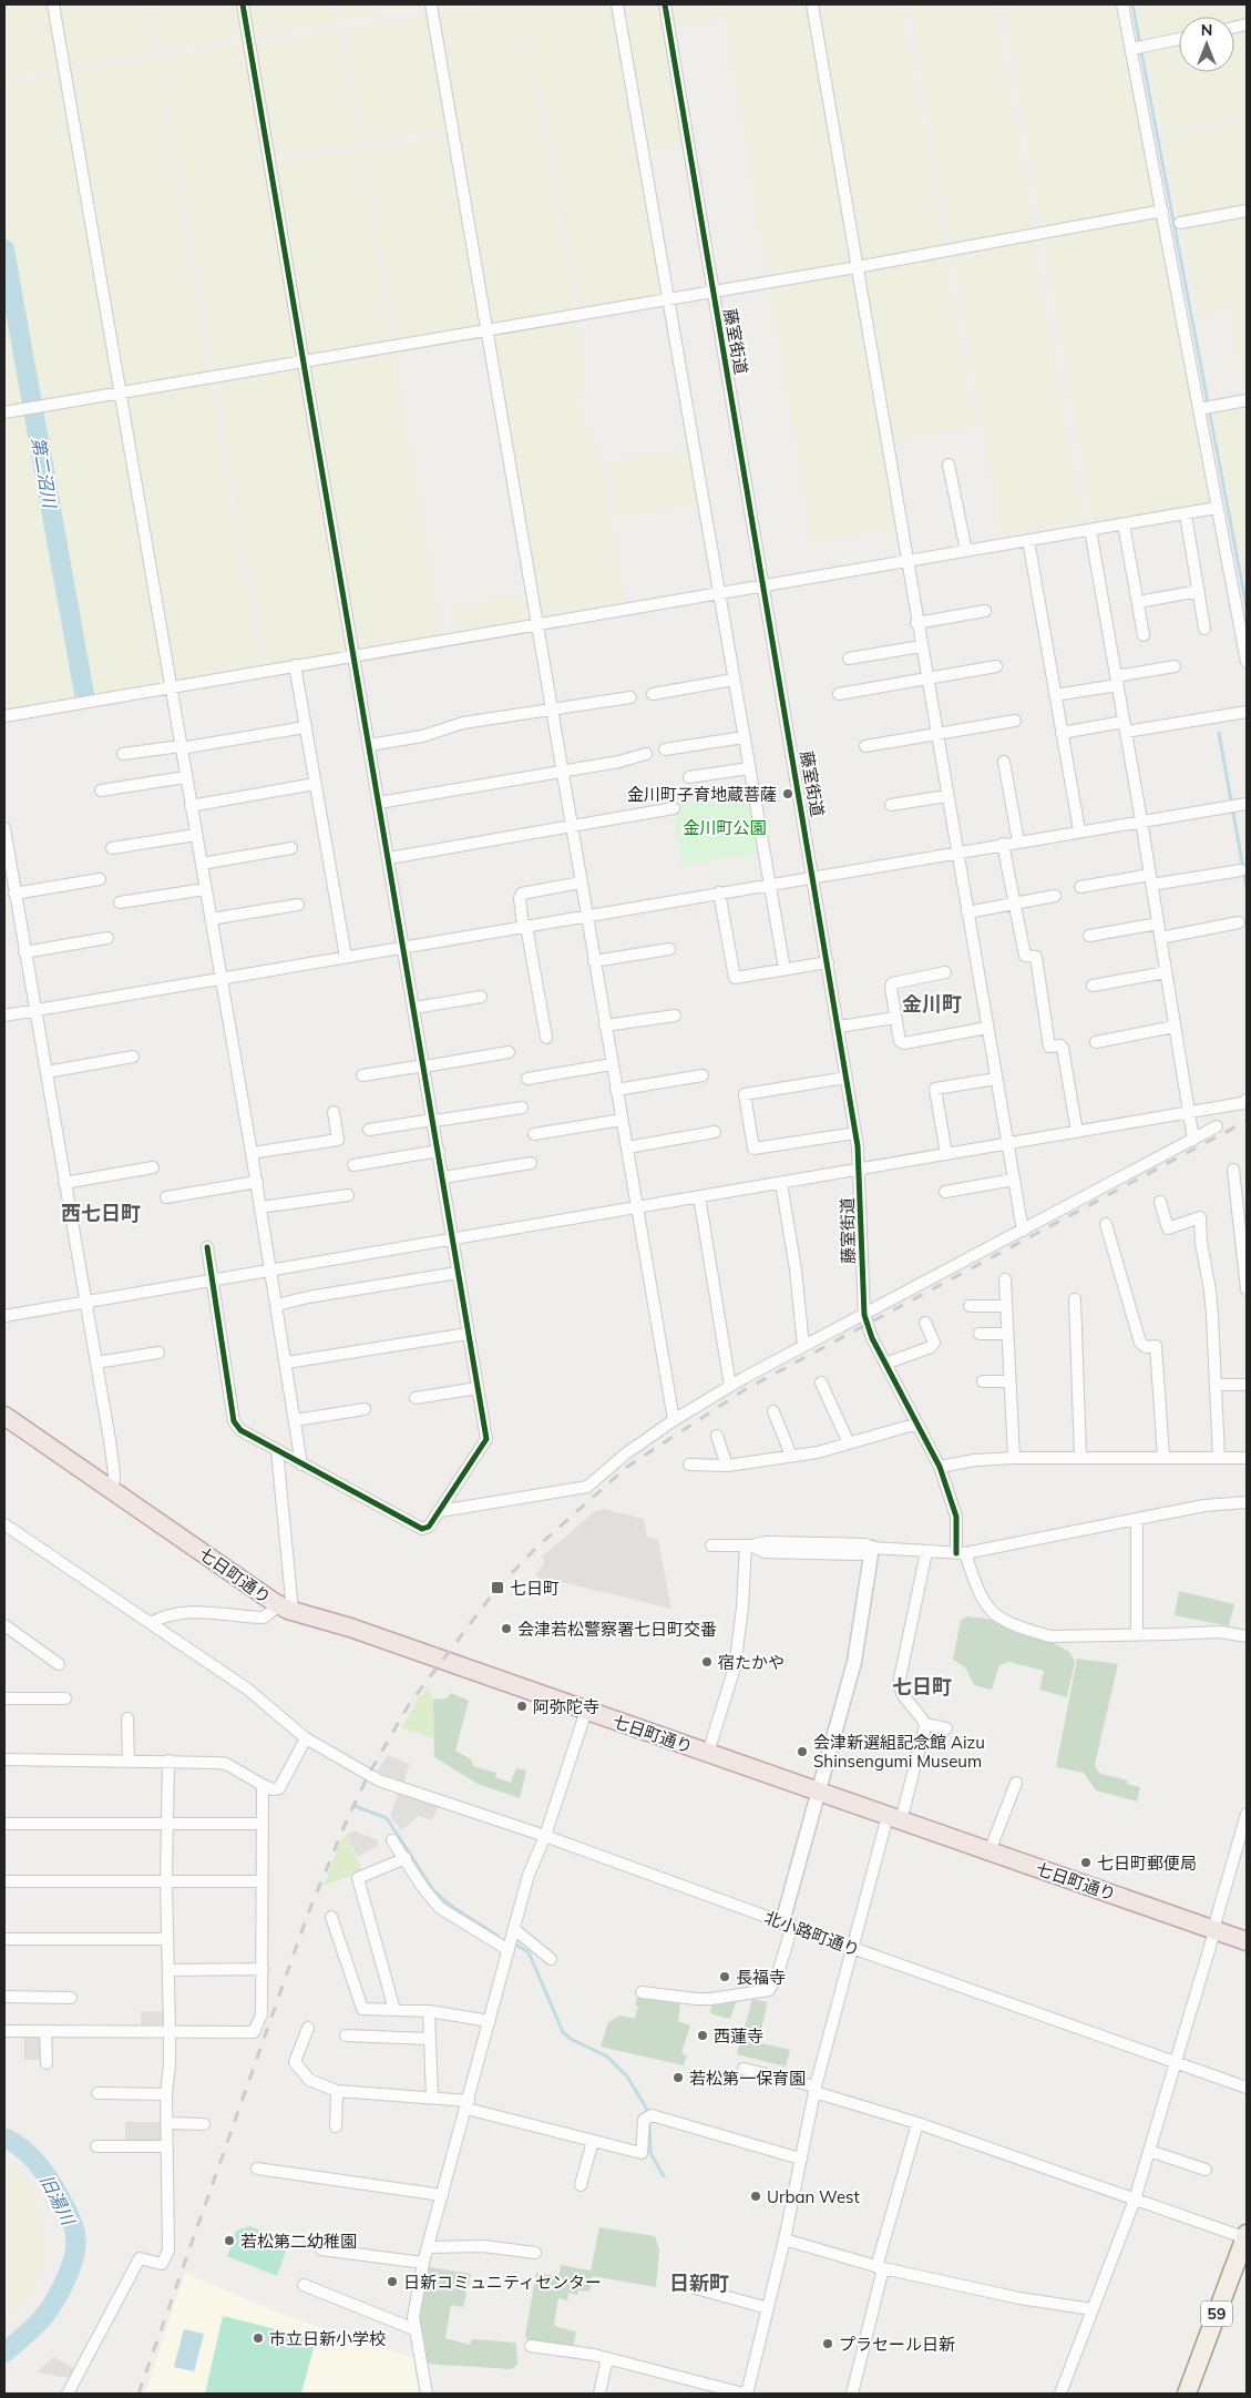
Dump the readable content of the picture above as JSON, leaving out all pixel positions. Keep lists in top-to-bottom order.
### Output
{
  "streets": {
    "highway": ["七日町通り"],
    "main road": ["59"],
    "street": ["藤室街道", "北小路町通り"]
  },
  "districts": [
    "金川町",
    "西七日町",
    "七日町",
    "日新町"
  ],
  "water": ["第二沼川", "旧湯川"],
  "parks": ["金川町公園"],
  "places": {
    "other": [
      "金川町子育地蔵菩薩",
      "会津若松警察署七日町交番",
      "宿たかや",
      "阿弥陀寺",
      "会津新選組記念館 Aizu Shinsengumi Museum",
      "七日町郵便局",
      "長福寺",
      "西蓮寺",
      "若松第一保育園",
      "Urban West",
      "若松第二幼稚園",
      "日新コミュニティセンター",
      "市立日新小学校",
      "プラセール日新"
    ],
    "transit": ["七日町"]
  },
  "north": "top"
}
